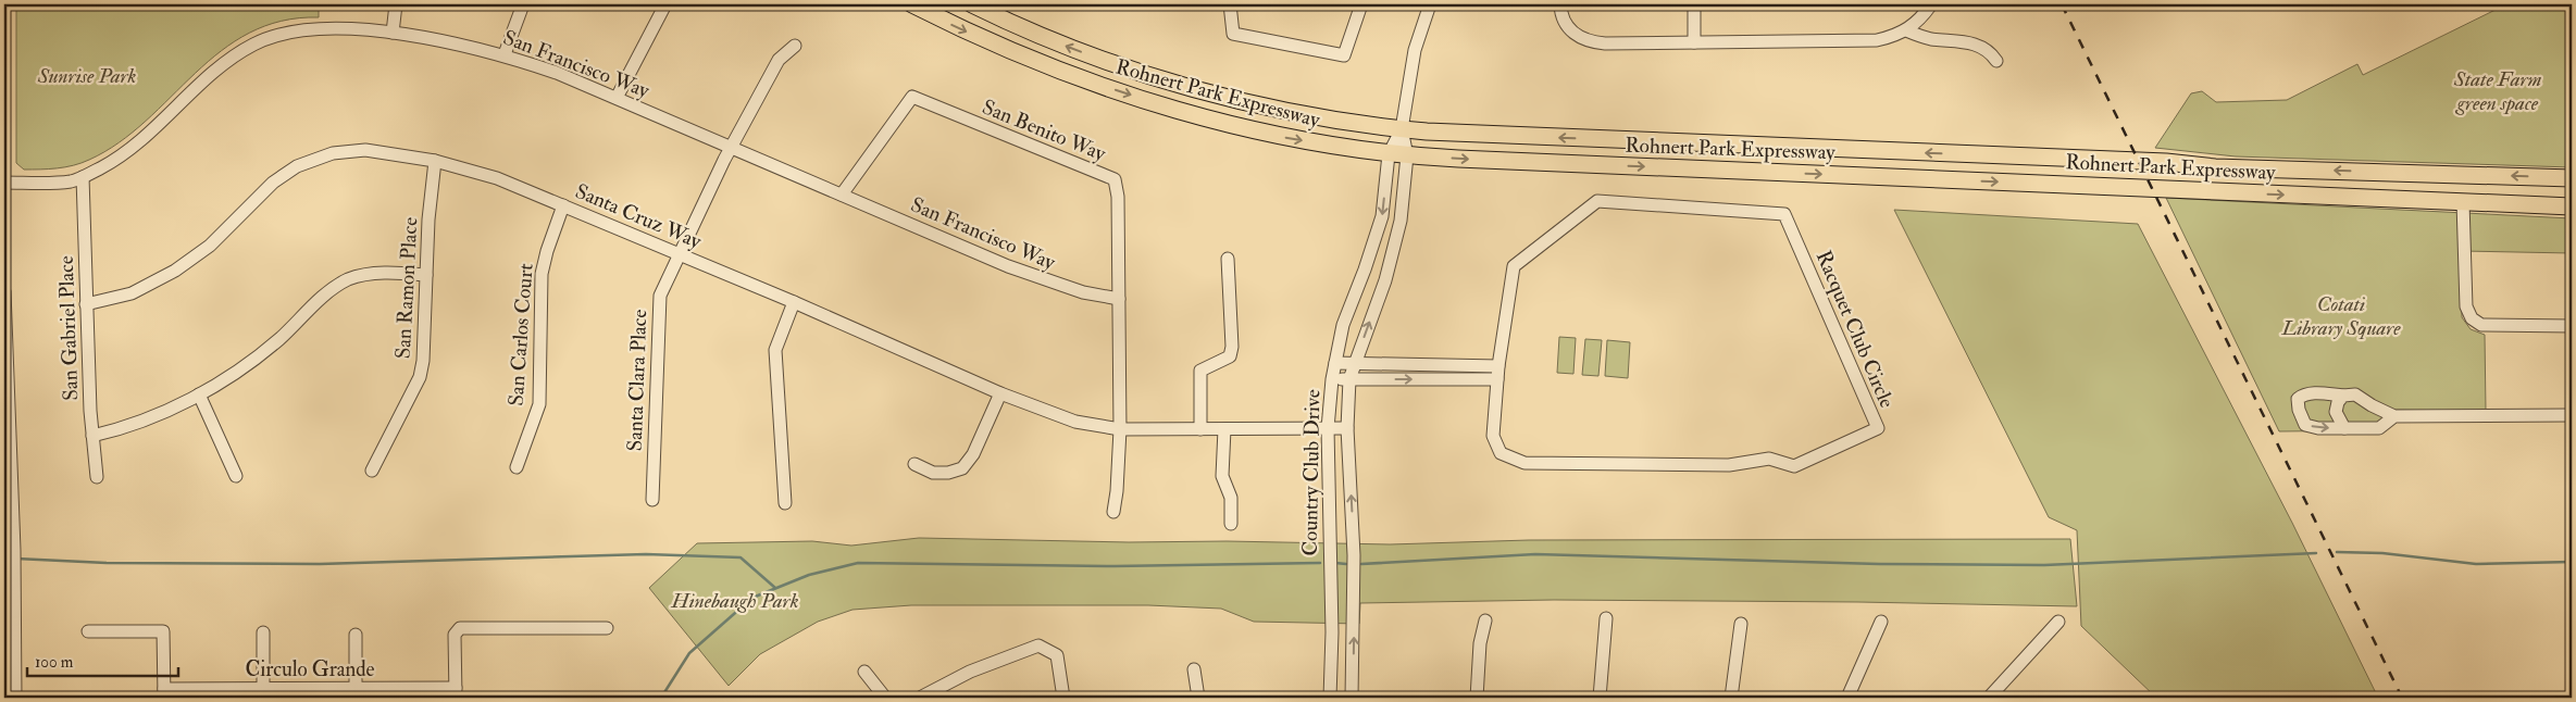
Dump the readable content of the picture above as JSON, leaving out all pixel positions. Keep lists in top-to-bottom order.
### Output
{
  "streets": {
    "main road": ["Rohnert Park Expressway"],
    "street": [
      "San Francisco Way",
      "San Benito Way",
      "Santa Cruz Way",
      "San Ramon Place",
      "San Gabriel Place",
      "Racquet Club Circle",
      "San Carlos Court",
      "Santa Clara Place",
      "Country Club Drive",
      "Circulo Grande"
    ]
  },
  "crossings": [
    ["San Francisco Way", "San Benito Way"],
    ["San Francisco Way", "San Gabriel Place"],
    ["San Francisco Way", "Santa Clara Place"],
    ["Rohnert Park Expressway", "Country Club Drive"],
    ["San Benito Way", "Santa Cruz Way"],
    ["Santa Cruz Way", "San Ramon Place"],
    ["Santa Cruz Way", "San Gabriel Place"],
    ["Santa Cruz Way", "San Carlos Court"],
    ["Santa Cruz Way", "Santa Clara Place"],
    ["Santa Cruz Way", "Country Club Drive"]
  ],
  "parks": [
    "Sunrise Park",
    "State Farm green space",
    "Cotati Library Square",
    "Hinebaugh Park"
  ],
  "scale_bar": "100 m"
}
